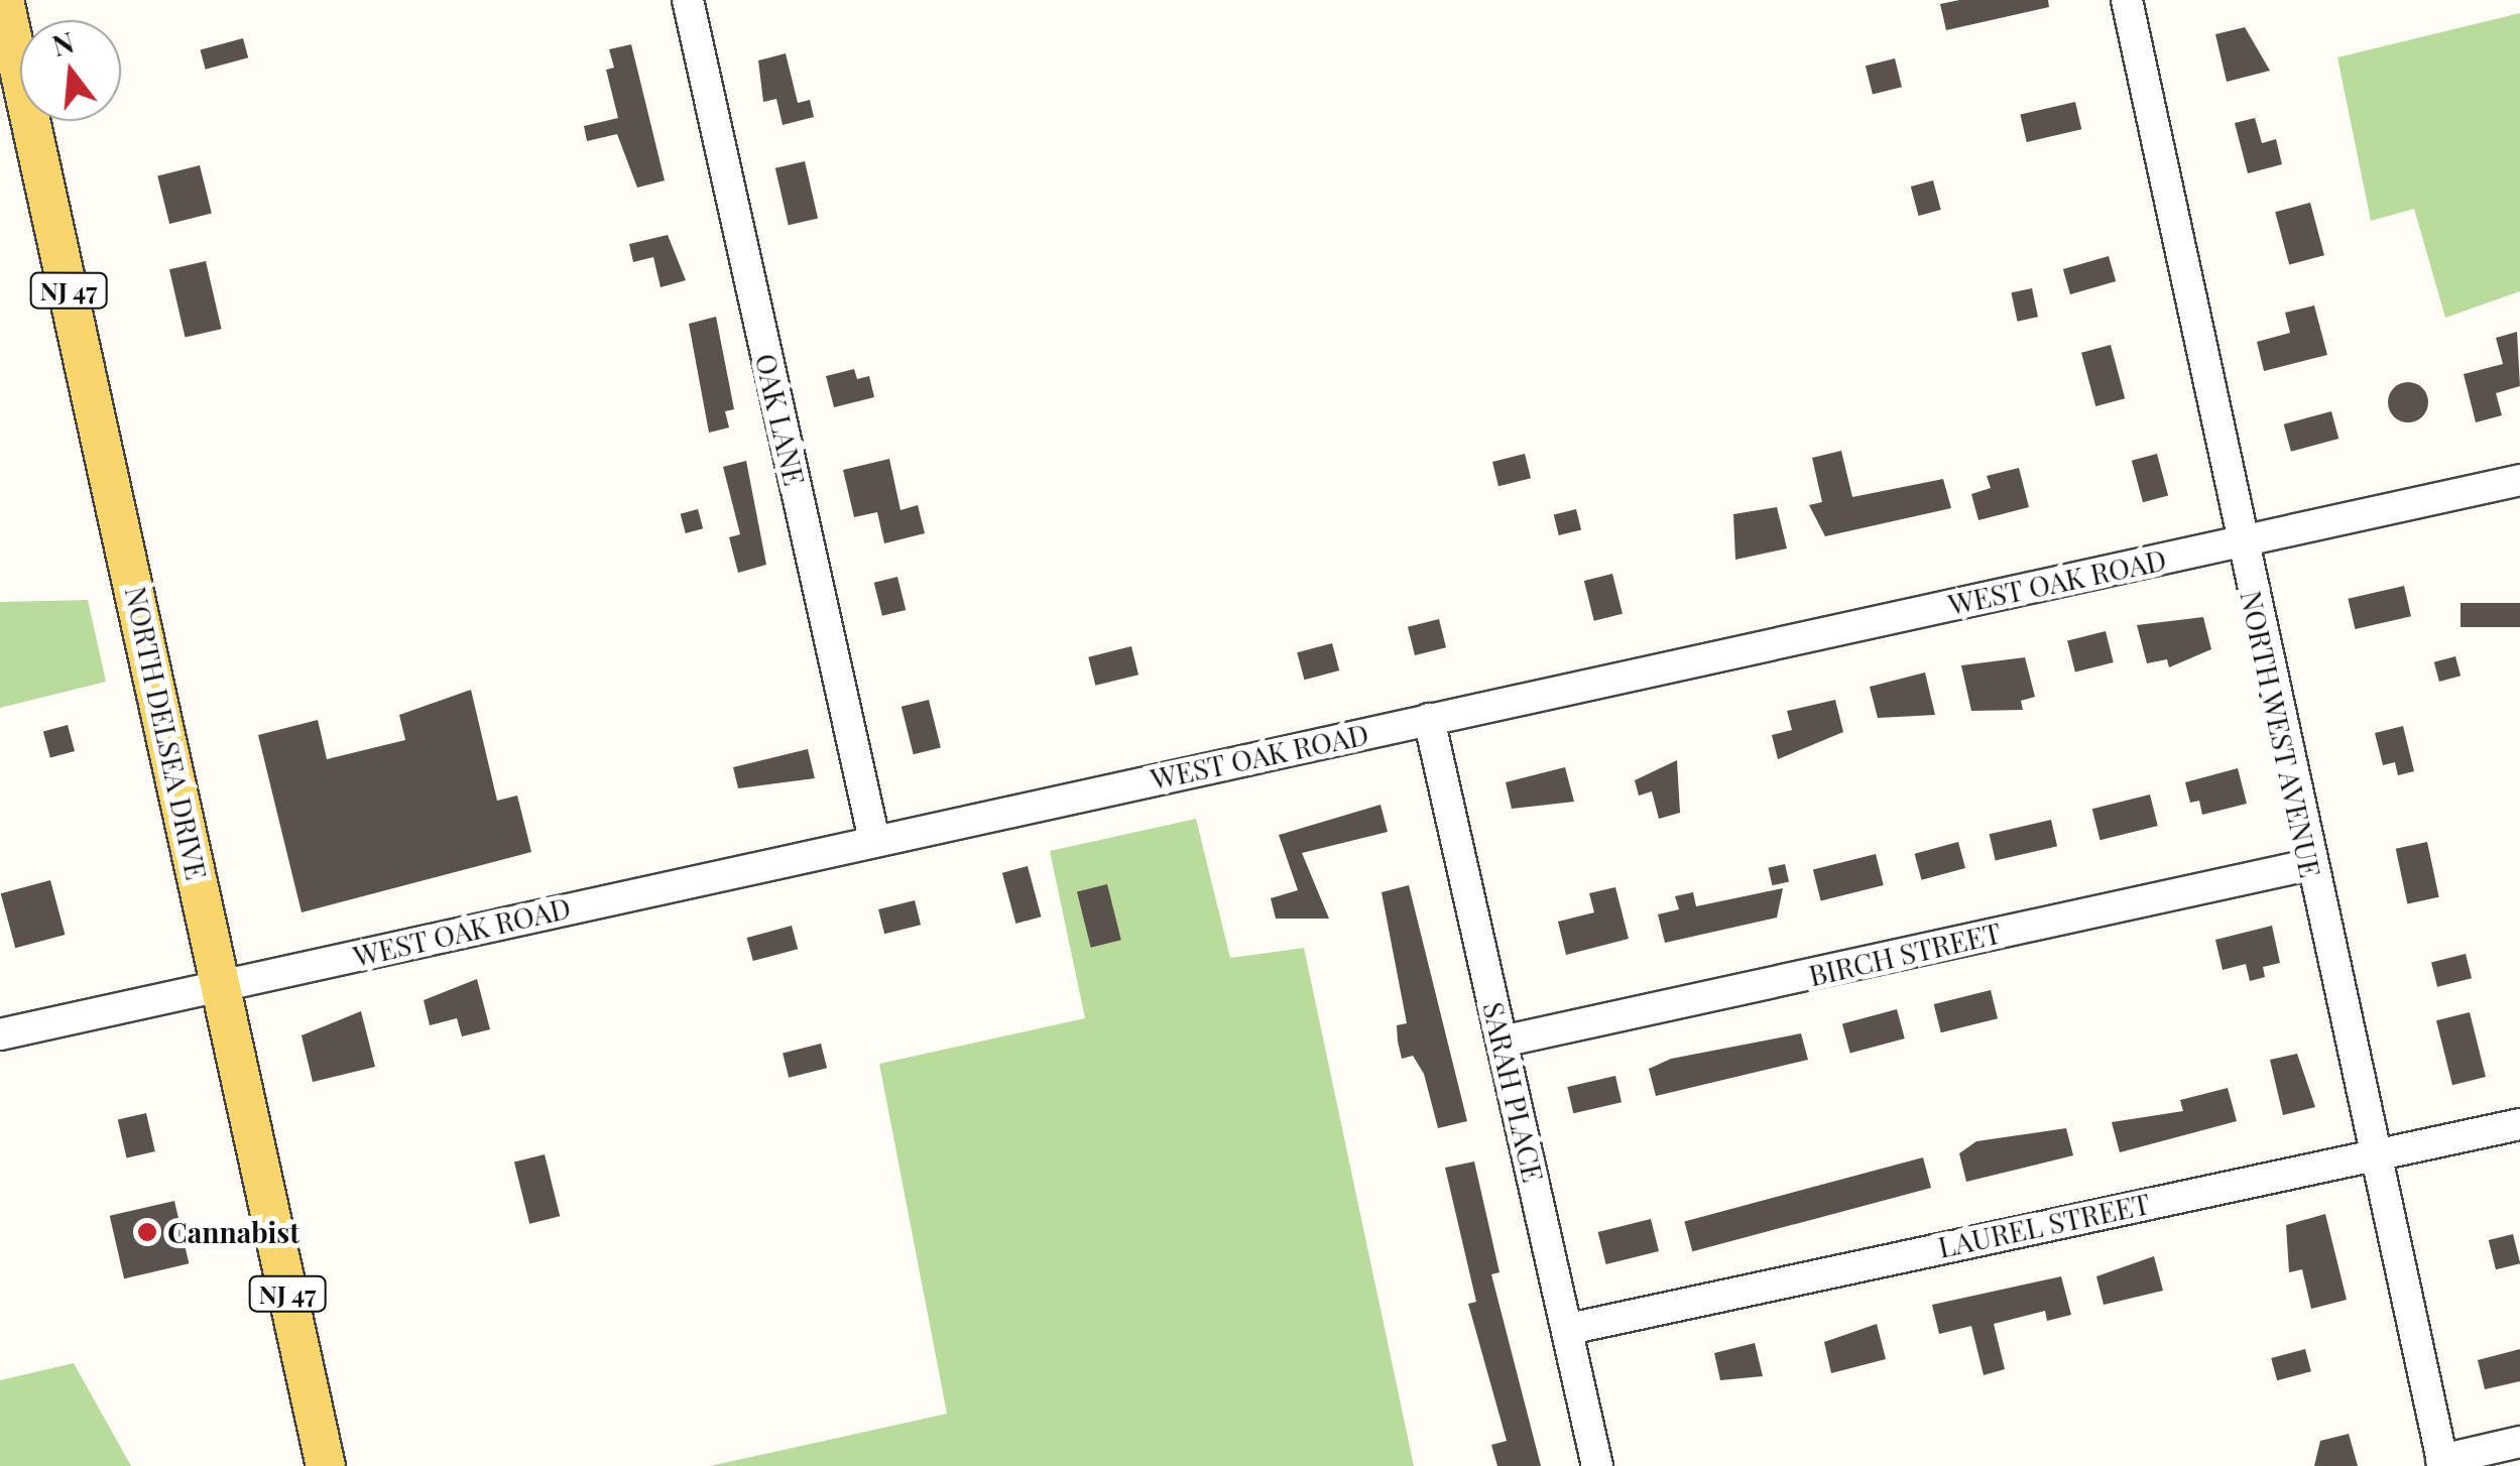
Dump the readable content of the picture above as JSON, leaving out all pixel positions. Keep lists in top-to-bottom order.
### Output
{
  "streets": {
    "main road": ["NJ 47", "NORTH DELSEA DRIVE"],
    "street": [
      "OAK LANE",
      "WEST OAK ROAD",
      "NORTH WEST AVENUE",
      "BIRCH STREET",
      "SARAH PLACE",
      "LAUREL STREET"
    ]
  },
  "crossings": [
    ["OAK LANE", "WEST OAK ROAD"],
    ["WEST OAK ROAD", "NORTH DELSEA DRIVE"],
    ["WEST OAK ROAD", "NORTH WEST AVENUE"],
    ["WEST OAK ROAD", "SARAH PLACE"],
    ["NORTH WEST AVENUE", "BIRCH STREET"],
    ["NORTH WEST AVENUE", "LAUREL STREET"],
    ["BIRCH STREET", "SARAH PLACE"],
    ["SARAH PLACE", "LAUREL STREET"]
  ],
  "places": ["Cannabist"],
  "north": "top"
}
